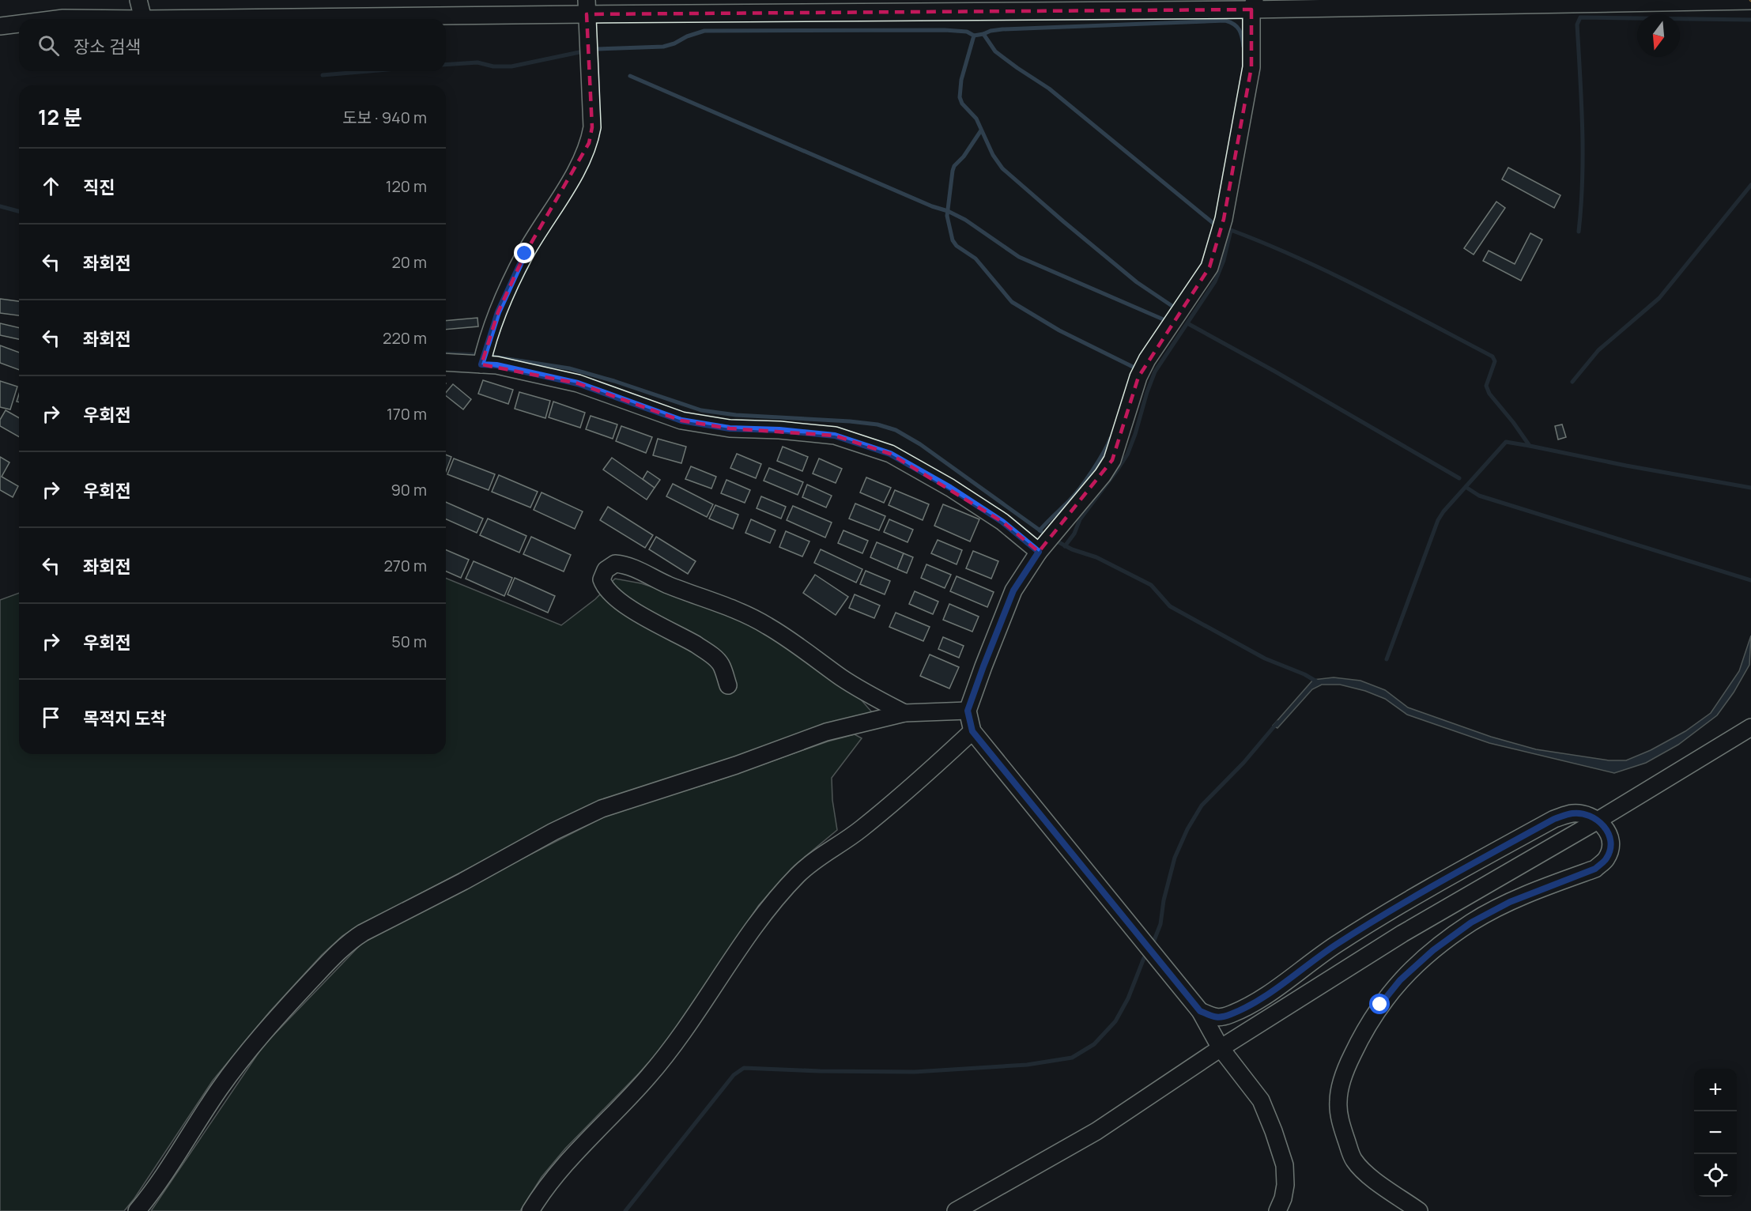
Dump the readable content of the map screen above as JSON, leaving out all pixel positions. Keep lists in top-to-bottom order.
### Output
{
  "north": "bottom",
  "page": {
    "search": "장소 검색",
    "heading": ["12 분", "도보 · 940 m"],
    "list": [
      ["직진", "120 m"],
      ["좌회전", "20 m"],
      ["좌회전", "220 m"],
      ["우회전", "170 m"],
      ["우회전", "90 m"],
      ["좌회전", "270 m"],
      ["우회전", "50 m"],
      "목적지 도착"
    ],
    "map_buttons": ["+", "−"]
  }
}
